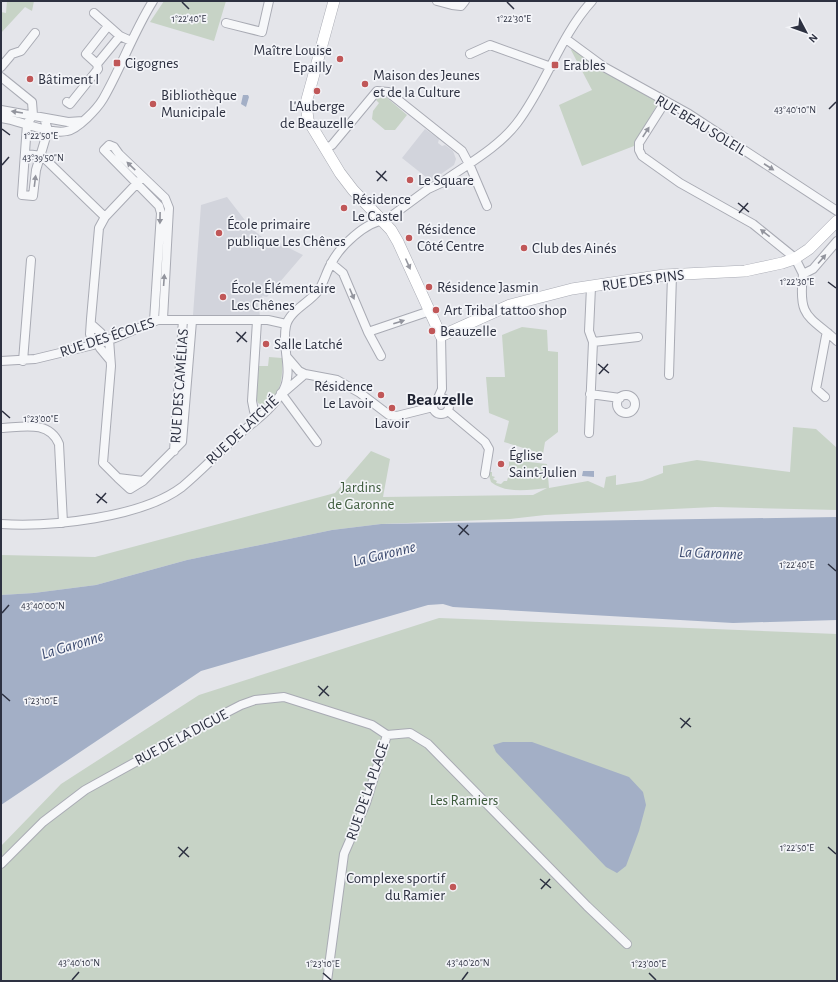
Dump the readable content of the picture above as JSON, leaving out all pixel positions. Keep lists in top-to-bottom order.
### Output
{
  "streets": {
    "street": [
      "RUE BEAU SOLEIL",
      "RUE DES PINS",
      "RUE DES ÉCOLES",
      "RUE DES CAMÉLIAS",
      "RUE DE LATCHÉ",
      "RUE DE LA DIGUE",
      "RUE DE LA PLAGE"
    ]
  },
  "crossings": [
    ["RUE DES ÉCOLES", "RUE DES CAMÉLIAS"],
    ["RUE DES ÉCOLES", "RUE DE LATCHÉ"],
    ["RUE DE LA DIGUE", "RUE DE LA PLAGE"]
  ],
  "one_way": ["RUE BEAU SOLEIL"],
  "districts": ["Beauzelle"],
  "water": ["La Garonne"],
  "parks": ["Jardins de Garonne", "Les Ramiers"],
  "places": {
    "other": [
      "Maître Louise Epailly",
      "Bâtiment I",
      "Maison des Jeunes et de la Culture",
      "L'Auberge de Beauzelle",
      "Bibliothèque Municipale",
      "Le Square",
      "Résidence Le Castel",
      "École primaire publique Les Chênes",
      "Résidence Côté Centre",
      "Club des Ainés",
      "Résidence Jasmin",
      "École Élémentaire Les Chênes",
      "Art Tribal tattoo shop",
      "Beauzelle",
      "Salle Latché",
      "Résidence Le Lavoir",
      "Lavoir",
      "Église Saint-Julien",
      "Complexe sportif du Ramier"
    ],
    "transit": ["Cigognes", "Erables"]
  },
  "north": "bottom right",
  "coordinates": [
    "1°22'40\"E",
    "1°22'30\"E",
    "43°40'10\"N",
    "1°22'50\"E",
    "43°39'50\"N",
    "1°23'00\"E",
    "43°40'00\"N",
    "1°23'10\"E",
    "43°40'20\"N"
  ]
}
